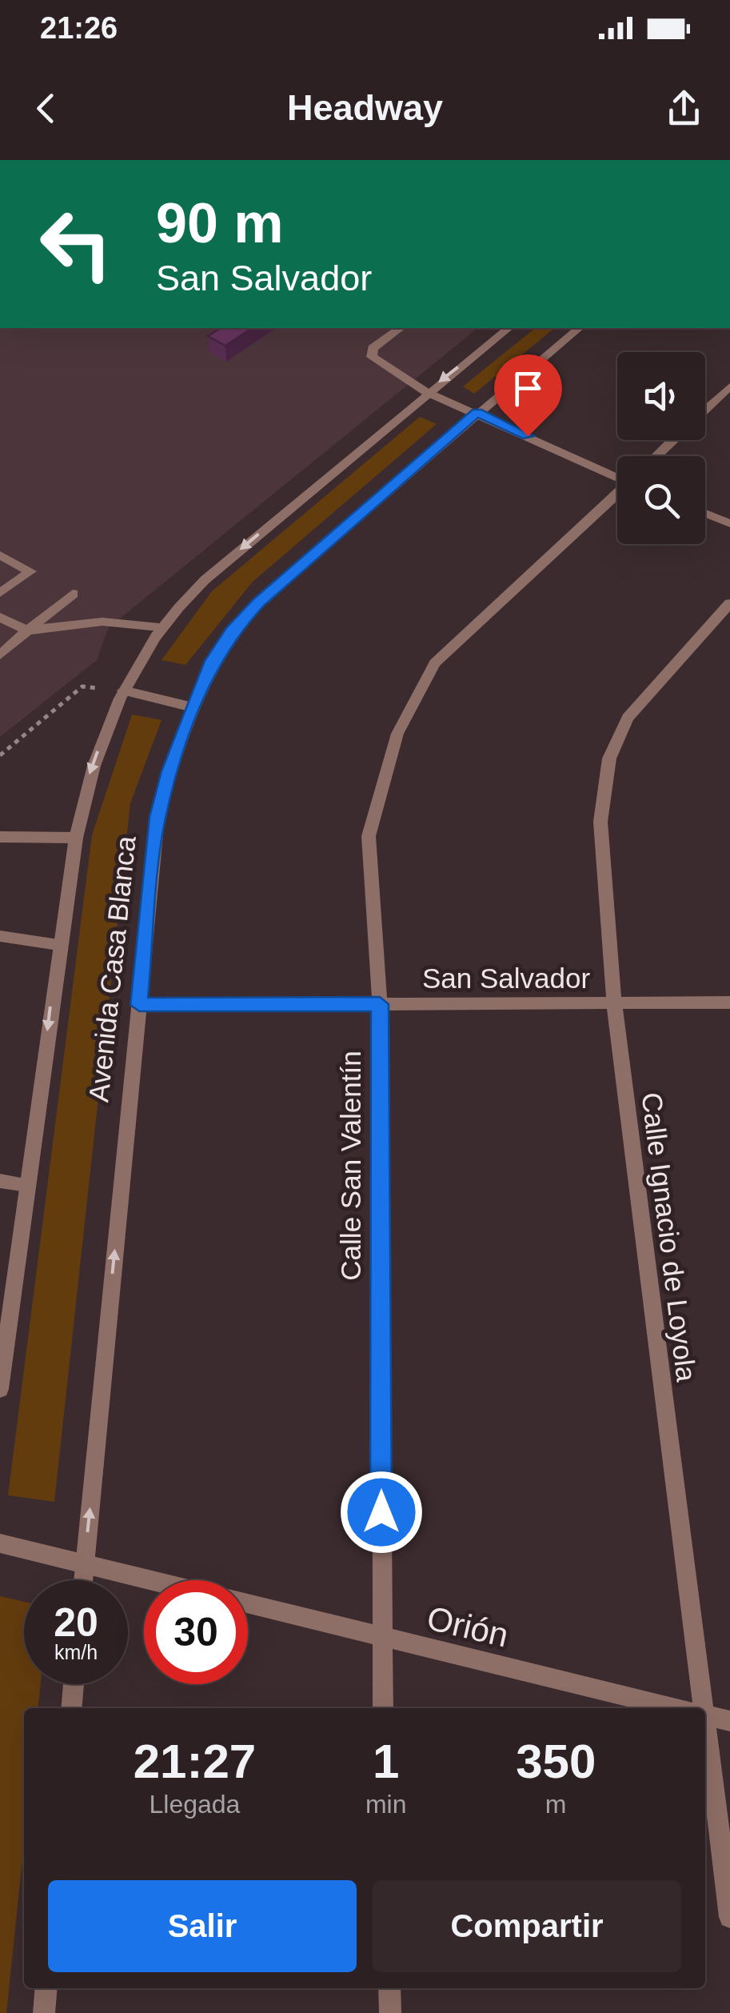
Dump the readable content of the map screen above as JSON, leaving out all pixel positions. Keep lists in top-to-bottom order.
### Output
{
  "streets": {
    "street": [
      "Avenida Casa Blanca",
      "San Salvador",
      "Calle San Valentín",
      "Calle Ignacio de Loyola",
      "Orión"
    ]
  },
  "crossings": [
    ["Avenida Casa Blanca", "San Salvador"],
    ["Avenida Casa Blanca", "Orión"],
    ["San Salvador", "Calle San Valentín"],
    ["San Salvador", "Calle Ignacio de Loyola"],
    ["Calle San Valentín", "Orión"]
  ],
  "page": {
    "status": "21:26",
    "header": "Headway",
    "turn": ["90 m", "San Salvador"],
    "speed": "20 km/h",
    "limit": "30",
    "eta": [
      "21:27",
      "Llegada",
      "1",
      "min",
      "350",
      "m"
    ],
    "buttons": ["Salir", "Compartir"]
  }
}
